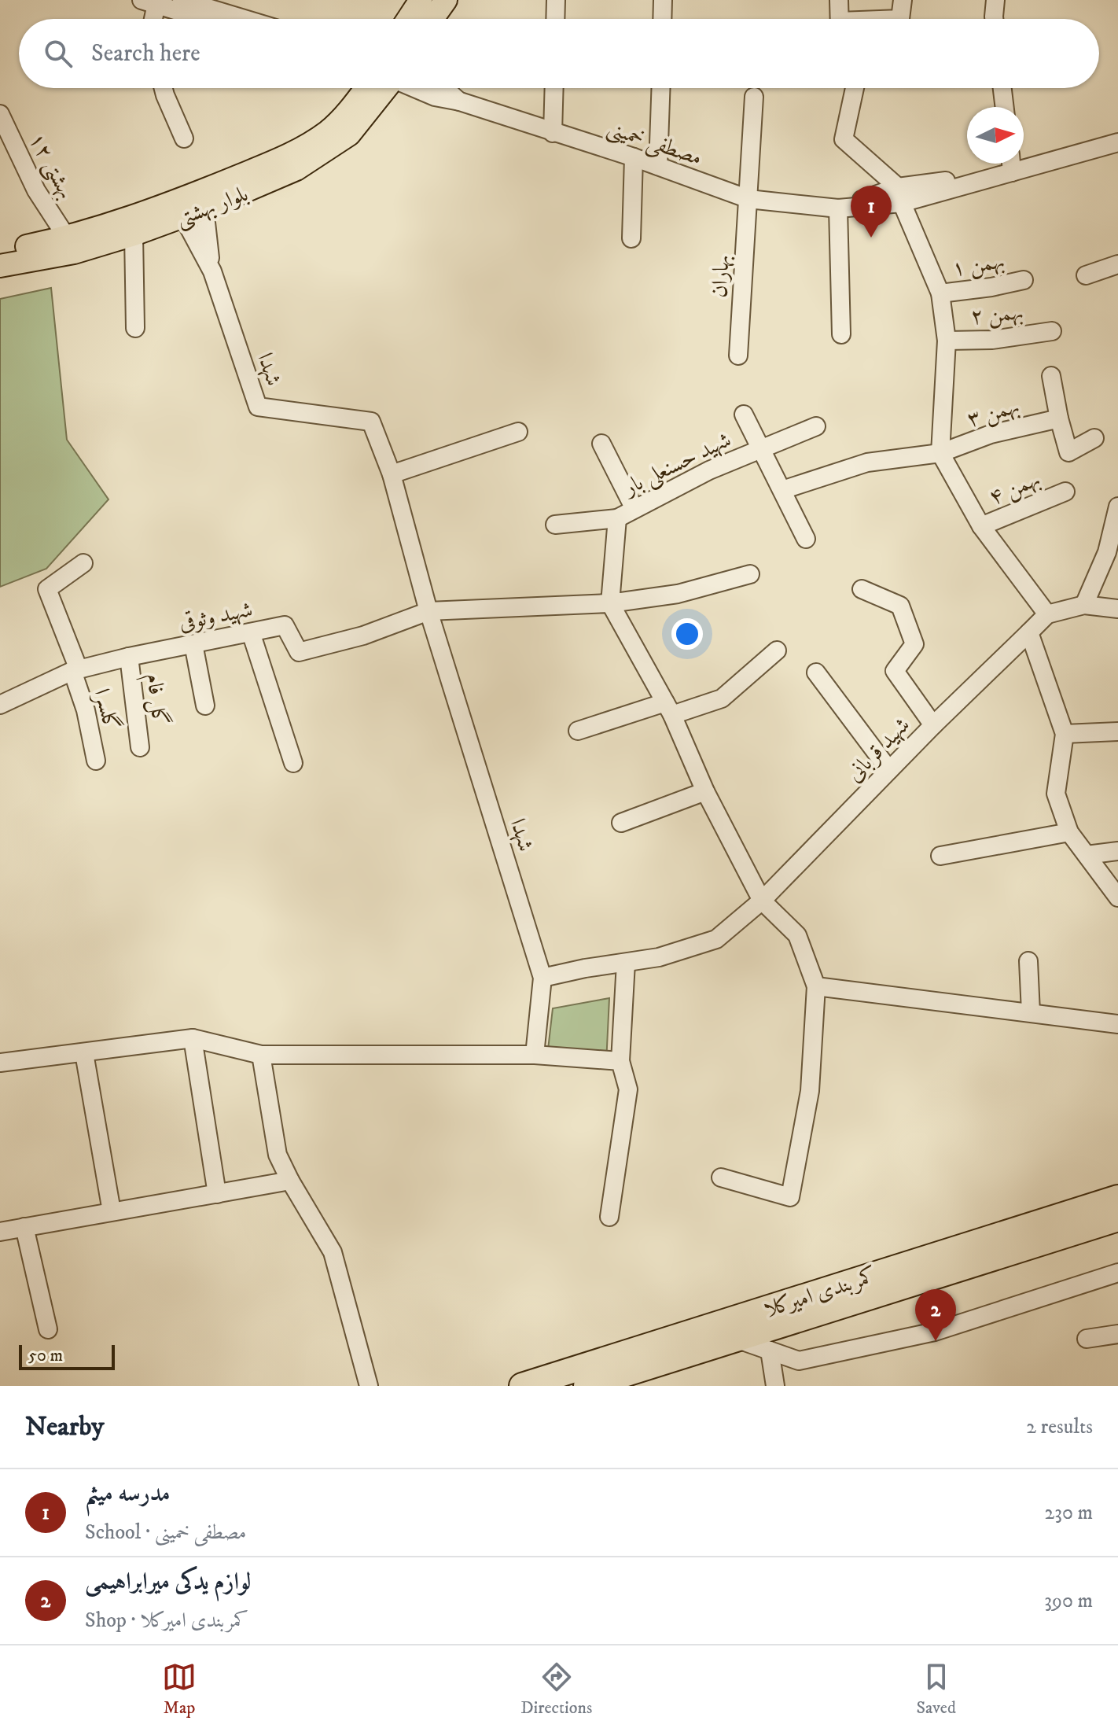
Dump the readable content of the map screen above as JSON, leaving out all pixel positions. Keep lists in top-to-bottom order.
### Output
{
  "streets": {
    "highway": ["کمربندی امیرکلا"],
    "main road": ["بلوار بهشتی"],
    "street": [
      "مصطفی خمینی",
      "بهشتی ۱۲",
      "بهمن ۱",
      "بهاران",
      "بهمن ۲",
      "شهدا",
      "بهمن ۳",
      "شهید حسنعلی بار",
      "بهمن ۴",
      "شهید وثوقی",
      "گل فام",
      "گلسرا",
      "شهید قربانی"
    ]
  },
  "crossings": [
    ["مصطفی خمینی", "بهاران"],
    ["بهشتی ۱۲", "بلوار بهشتی"],
    ["بلوار بهشتی", "شهدا"],
    ["شهدا", "شهید وثوقی"],
    ["شهدا", "شهید قربانی"],
    ["شهید وثوقی", "گل فام"],
    ["شهید وثوقی", "گلسرا"]
  ],
  "scale_bar": "50 m",
  "north": "right",
  "page": {
    "search": "Search here",
    "pins": ["1", "2"],
    "scale": "50 m",
    "heading": ["Nearby", "2 results"],
    "list": [
      {
        "mark": "1",
        "name": "مدرسه میثم",
        "note": "School · مصطفی خمینی",
        "value": "230 m"
      },
      {
        "mark": "2",
        "name": "لوازم یدکی میرابراهیمی",
        "note": "Shop · کمربندی امیرکلا",
        "value": "390 m"
      }
    ],
    "nav": ["Map", "Directions", "Saved"]
  }
}
